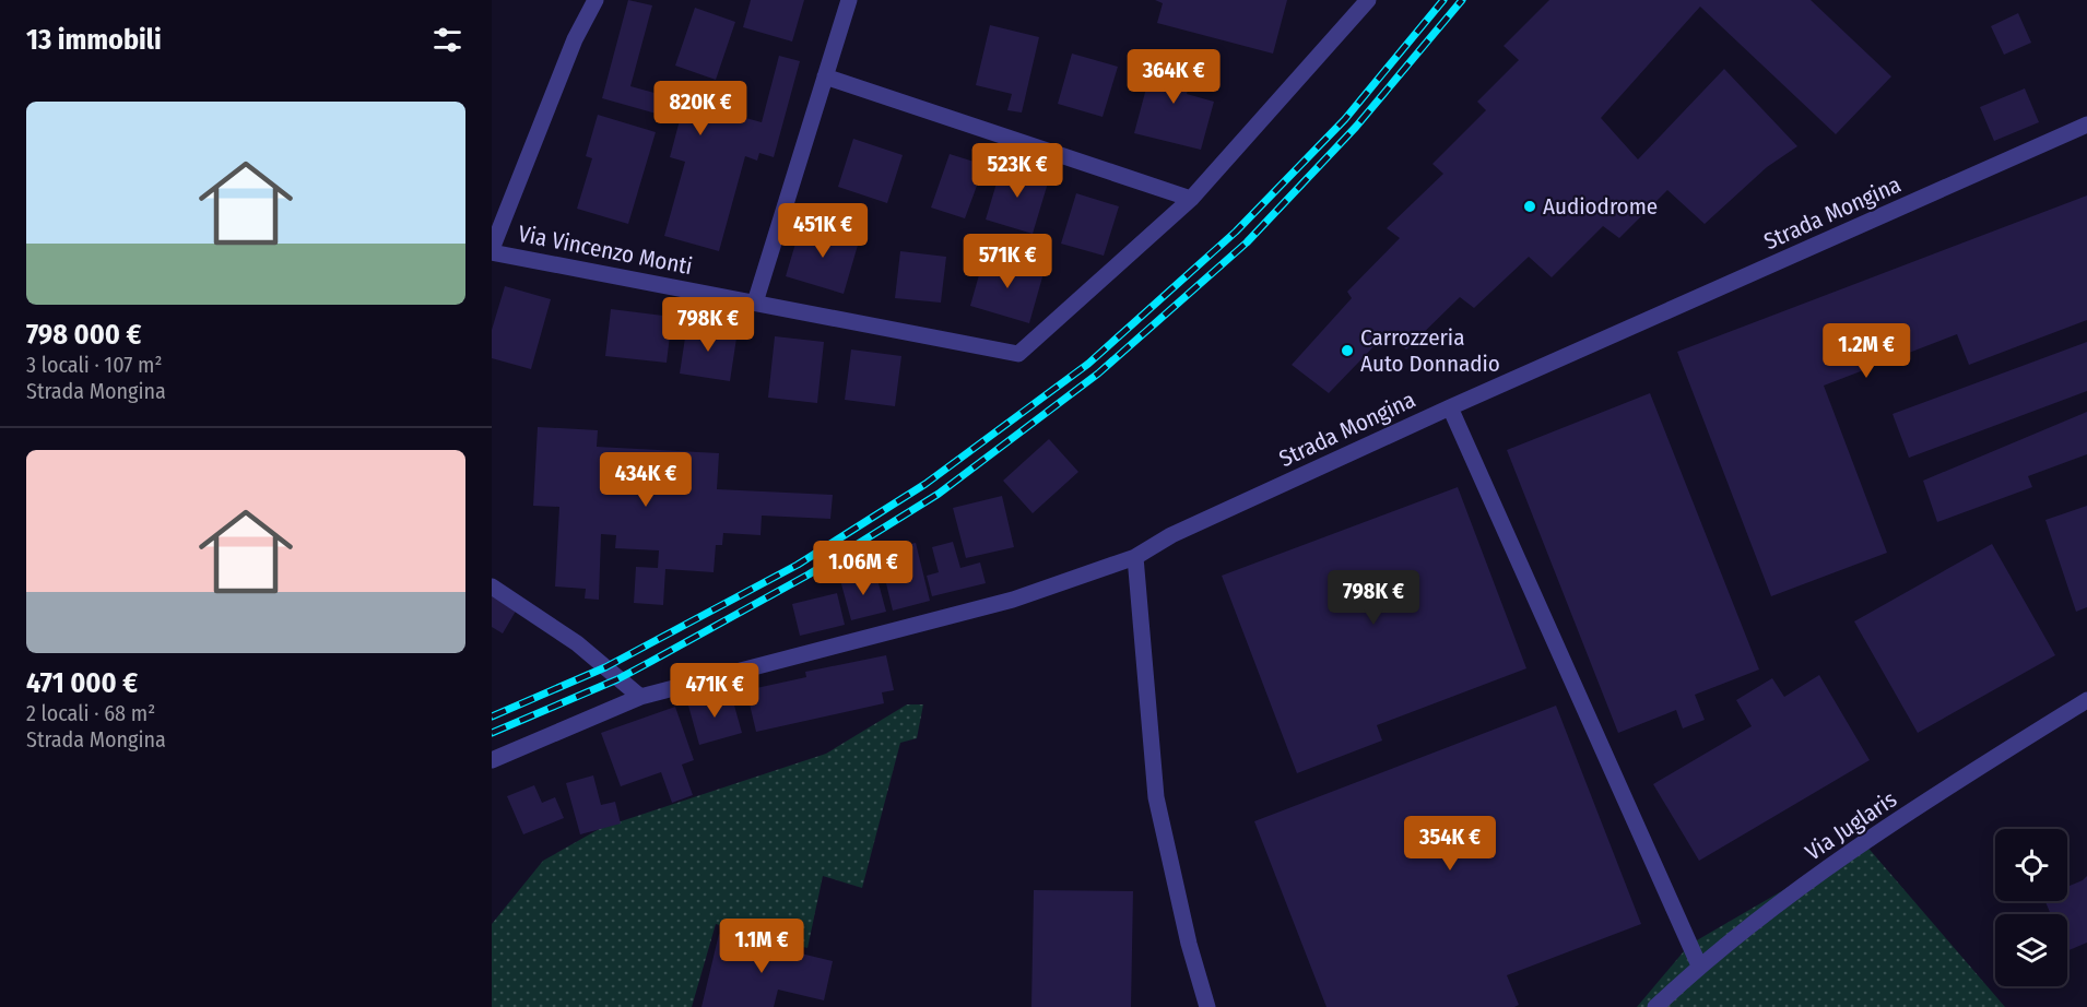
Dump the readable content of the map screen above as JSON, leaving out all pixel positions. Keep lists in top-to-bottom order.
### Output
{
  "streets": {
    "street": ["Strada Mongina", "Via Vincenzo Monti", "Via Juglaris"]
  },
  "places": ["Audiodrome", "Carrozzeria Auto Donnadio"],
  "page": {
    "heading": "13 immobili",
    "price": [
      "364K €",
      "820K €",
      "523K €",
      "451K €",
      "571K €",
      "798K €",
      "1.2M €",
      "434K €",
      "1.06M €",
      "798K €",
      "471K €",
      "354K €",
      "1.1M €"
    ],
    "list": [
      {
        "name": "798 000 €",
        "note": "3 locali · 107 m² · Strada Mongina"
      },
      {
        "name": "471 000 €",
        "note": "2 locali · 68 m² · Strada Mongina"
      }
    ]
  }
}
